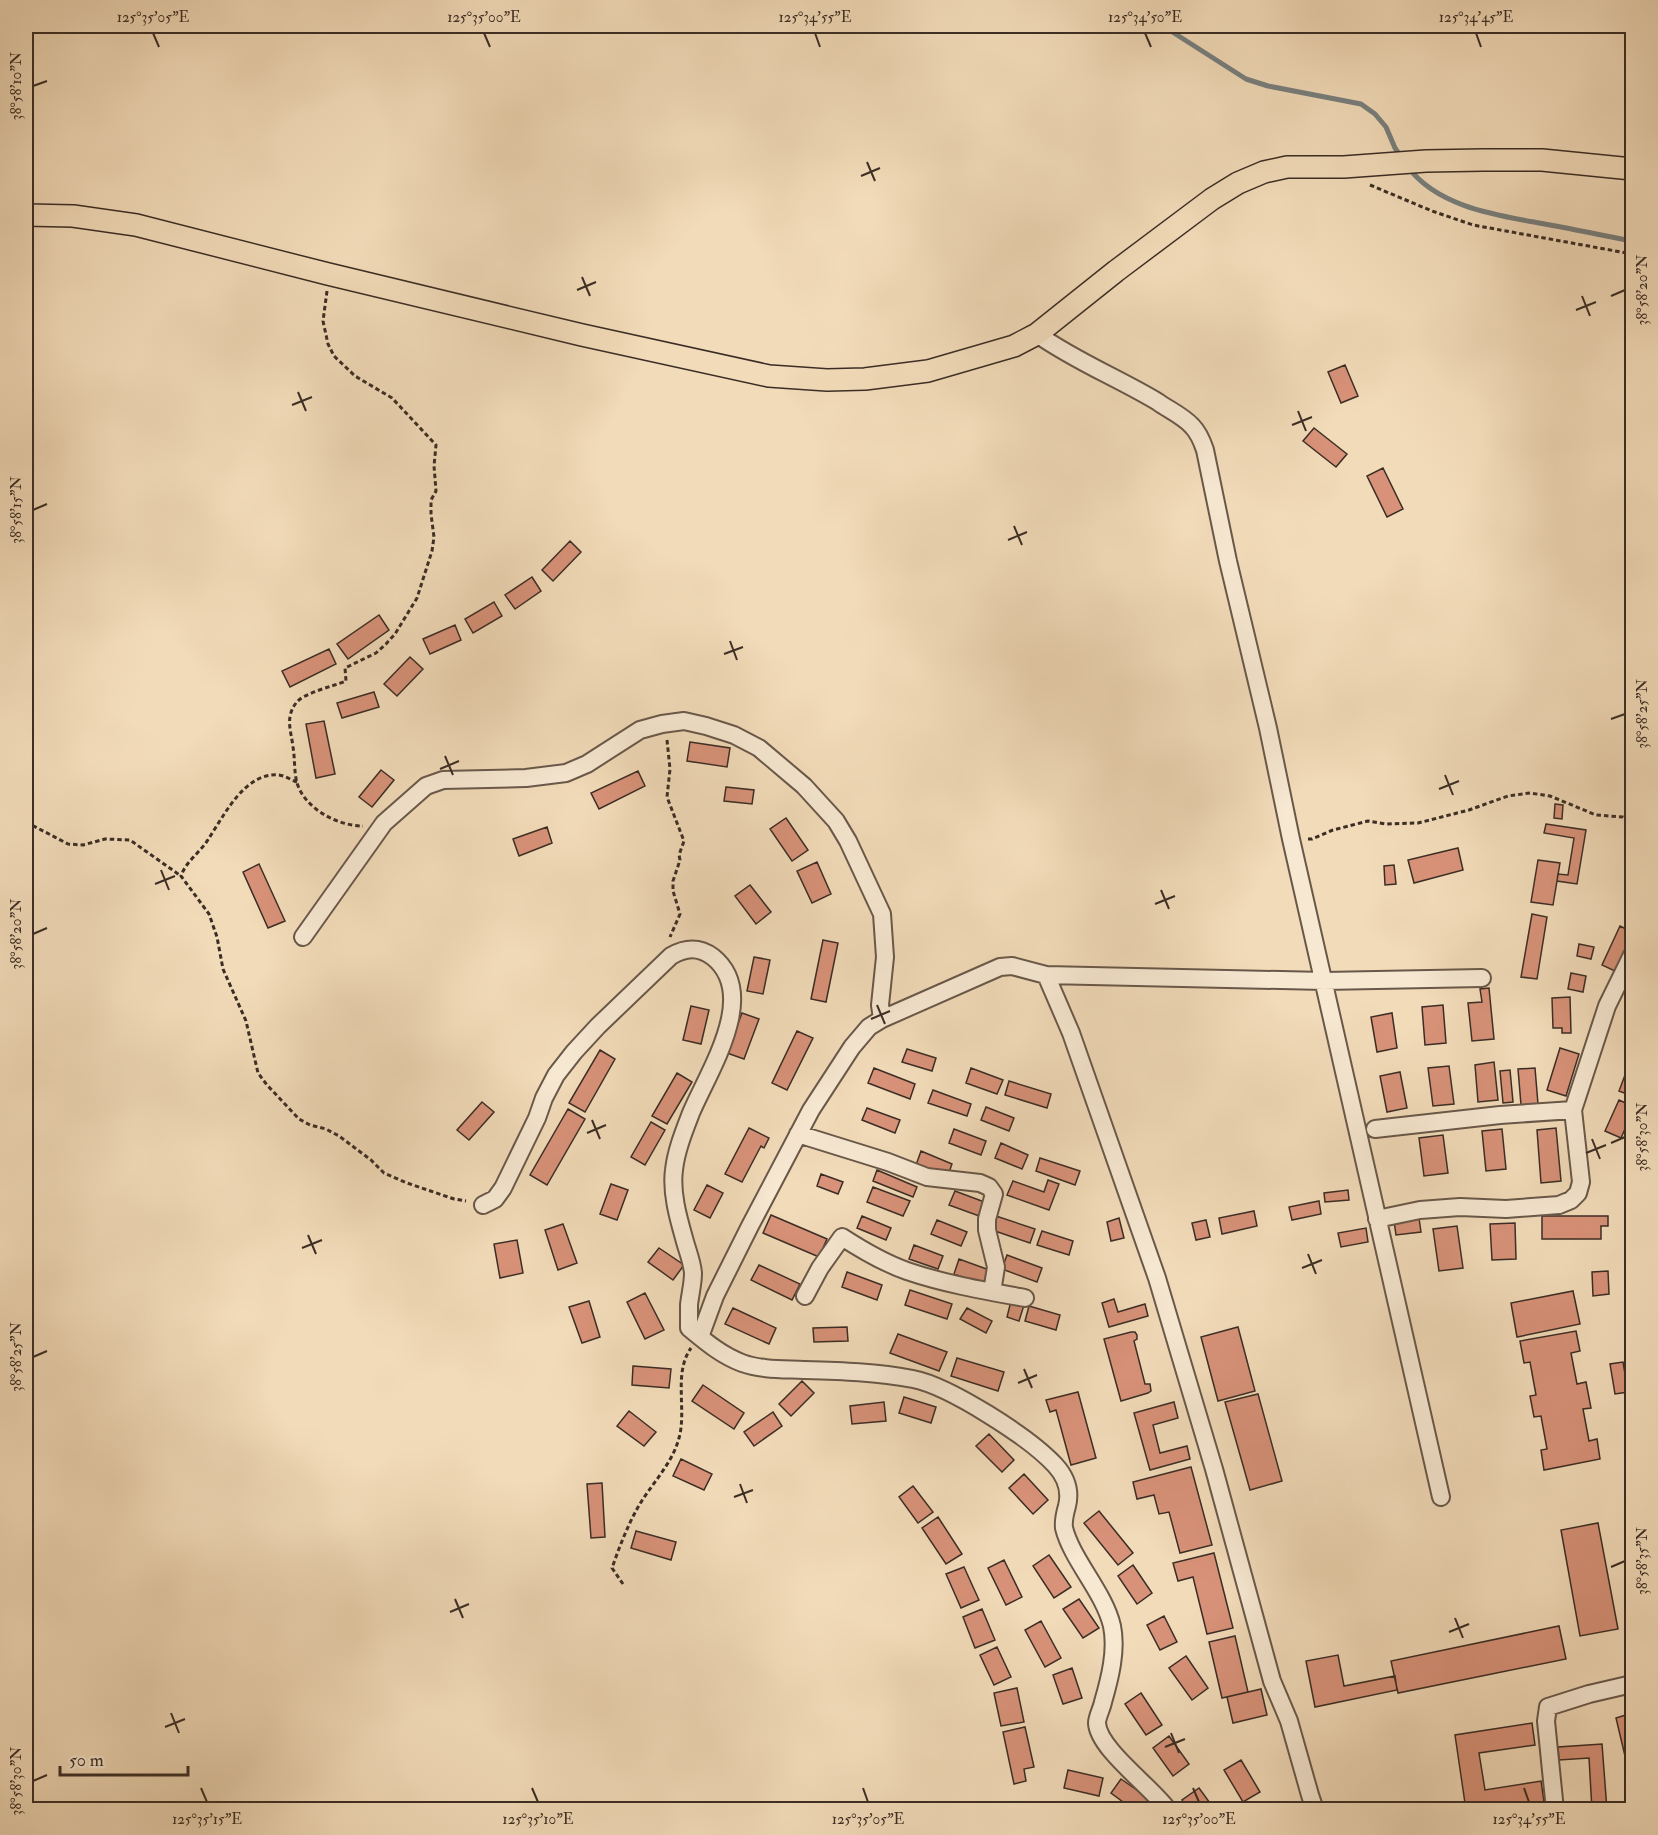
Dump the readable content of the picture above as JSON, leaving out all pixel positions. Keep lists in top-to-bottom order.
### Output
{
  "scale_bar": "50 m",
  "coordinates": [
    "125°35'05\"E",
    "125°35'00\"E",
    "125°34'55\"E",
    "125°34'50\"E",
    "125°34'45\"E",
    "38°58'10\"N",
    "38°58'20\"N",
    "38°58'15\"N",
    "38°58'25\"N",
    "38°58'30\"N",
    "38°58'35\"N",
    "125°35'15\"E",
    "125°35'10\"E"
  ]
}
